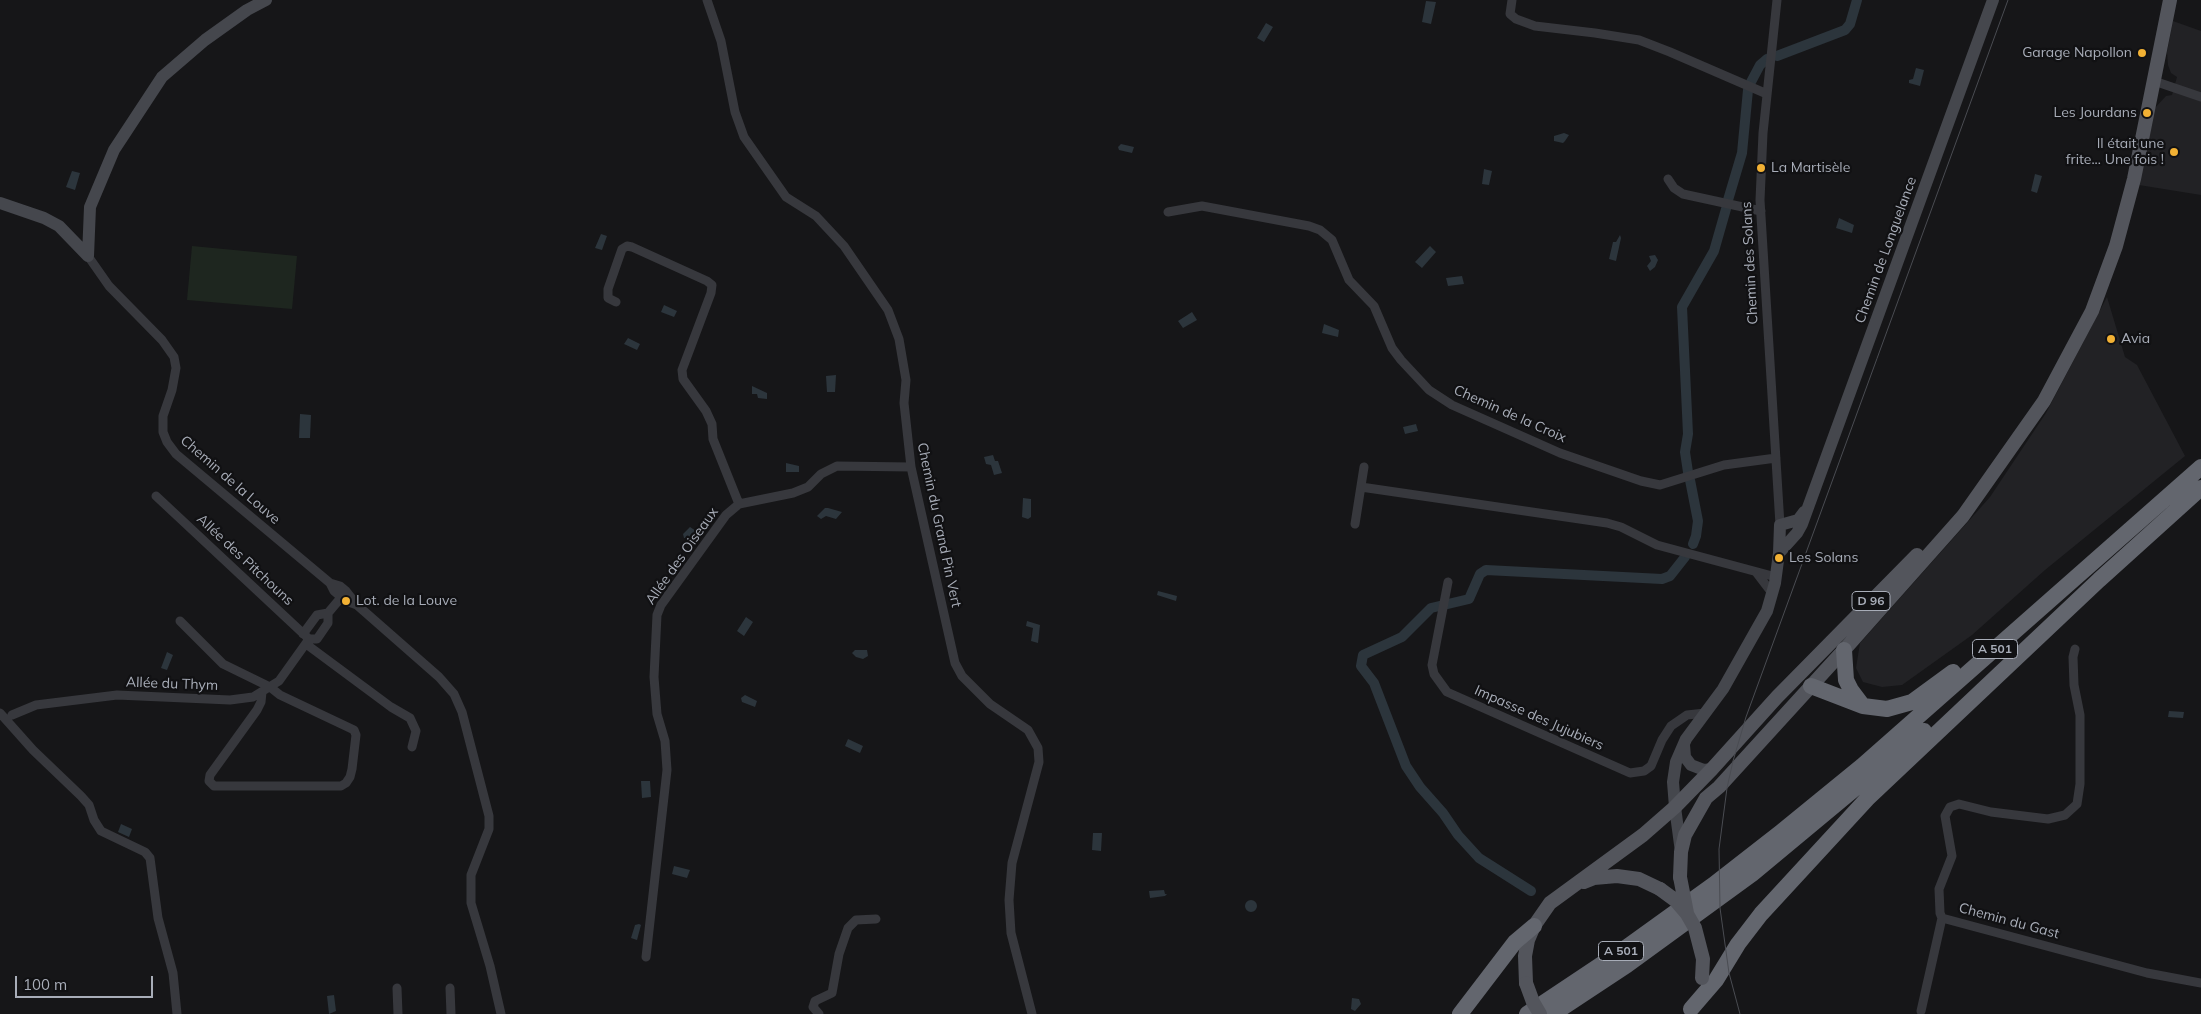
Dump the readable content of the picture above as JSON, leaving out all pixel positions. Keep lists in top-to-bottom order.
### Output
{
  "streets": {
    "highway": ["A 501"],
    "main road": ["D 96"],
    "street": [
      "Chemin de Longuelance",
      "Chemin des Solans",
      "Chemin de la Croix",
      "Chemin de la Louve",
      "Chemin du Grand Pin Vert",
      "Allée des Oiseaux",
      "Allée des Pitchouns",
      "Allée du Thym",
      "Impasse des Jujubiers",
      "Chemin du Gast"
    ]
  },
  "crossings": [
    ["Chemin des Solans", "Chemin de la Croix"],
    ["Chemin de la Louve", "Allée du Thym"],
    ["Chemin du Grand Pin Vert", "Allée des Oiseaux"],
    ["Allée des Pitchouns", "Allée du Thym"]
  ],
  "places": [
    "Garage Napollon",
    "Les Jourdans",
    "Il était une frite... Une fois !",
    "La Martisèle",
    "Avia",
    "Les Solans",
    "Lot. de la Louve"
  ],
  "scale_bar": "100 m"
}
